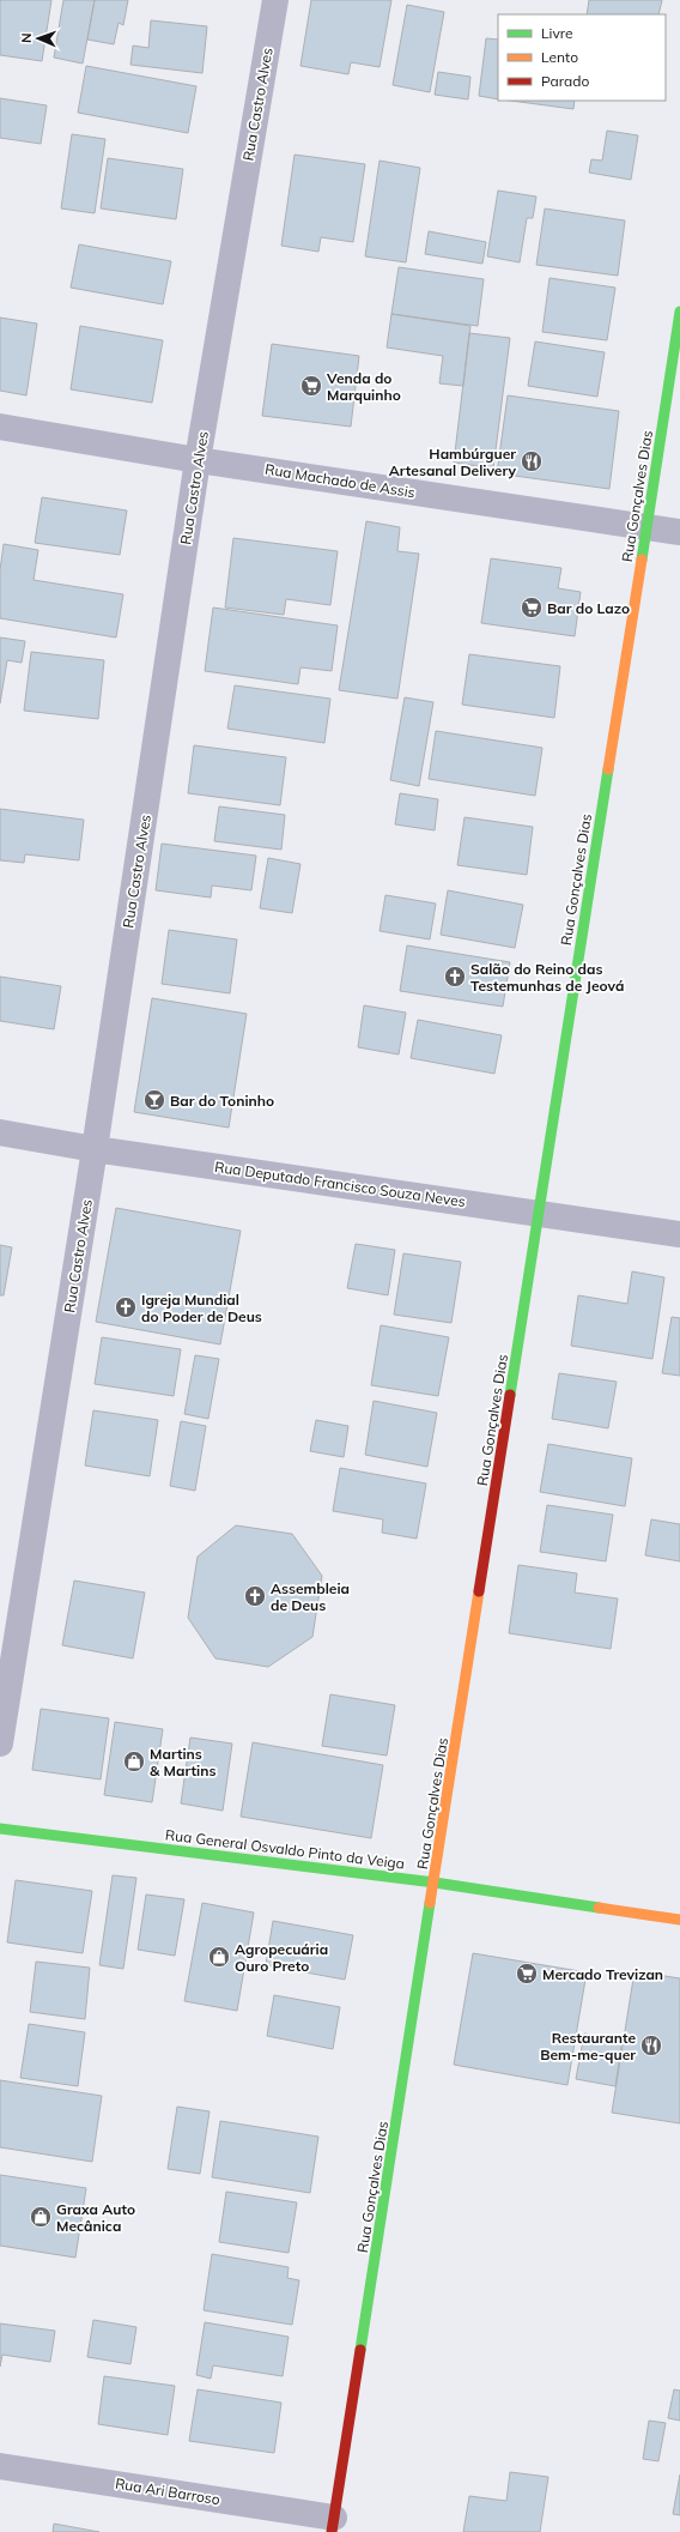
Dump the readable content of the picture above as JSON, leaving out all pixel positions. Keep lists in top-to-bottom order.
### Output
{
  "streets": {
    "street": [
      "Rua Castro Alves",
      "Rua Machado de Assis",
      "Rua Gonçalves Dias",
      "Rua Deputado Francisco Souza Neves",
      "Rua General Osvaldo Pinto da Veiga",
      "Rua Ari Barroso"
    ]
  },
  "crossings": [
    ["Rua Castro Alves", "Rua Machado de Assis"],
    ["Rua Castro Alves", "Rua Deputado Francisco Souza Neves"],
    ["Rua Machado de Assis", "Rua Gonçalves Dias"],
    ["Rua Gonçalves Dias", "Rua Deputado Francisco Souza Neves"],
    ["Rua Gonçalves Dias", "Rua General Osvaldo Pinto da Veiga"],
    ["Rua Gonçalves Dias", "Rua Ari Barroso"]
  ],
  "places": {
    "supermarket": ["Venda do Marquinho", "Bar do Lazo", "Mercado Trevizan"],
    "restaurant": ["Hambúrguer Artesanal Delivery", "Restaurante Bem-me-quer"],
    "church": ["Salão do Reino das Testemunhas de Jeová", "Igreja Mundial do Poder de Deus", "Assembleia de Deus"],
    "bar": ["Bar do Toninho"],
    "shop": ["Martins & Martins", "Agropecuária Ouro Preto", "Graxa Auto Mecânica"]
  },
  "legend": ["Livre", "Lento", "Parado"],
  "north": "left"
}
